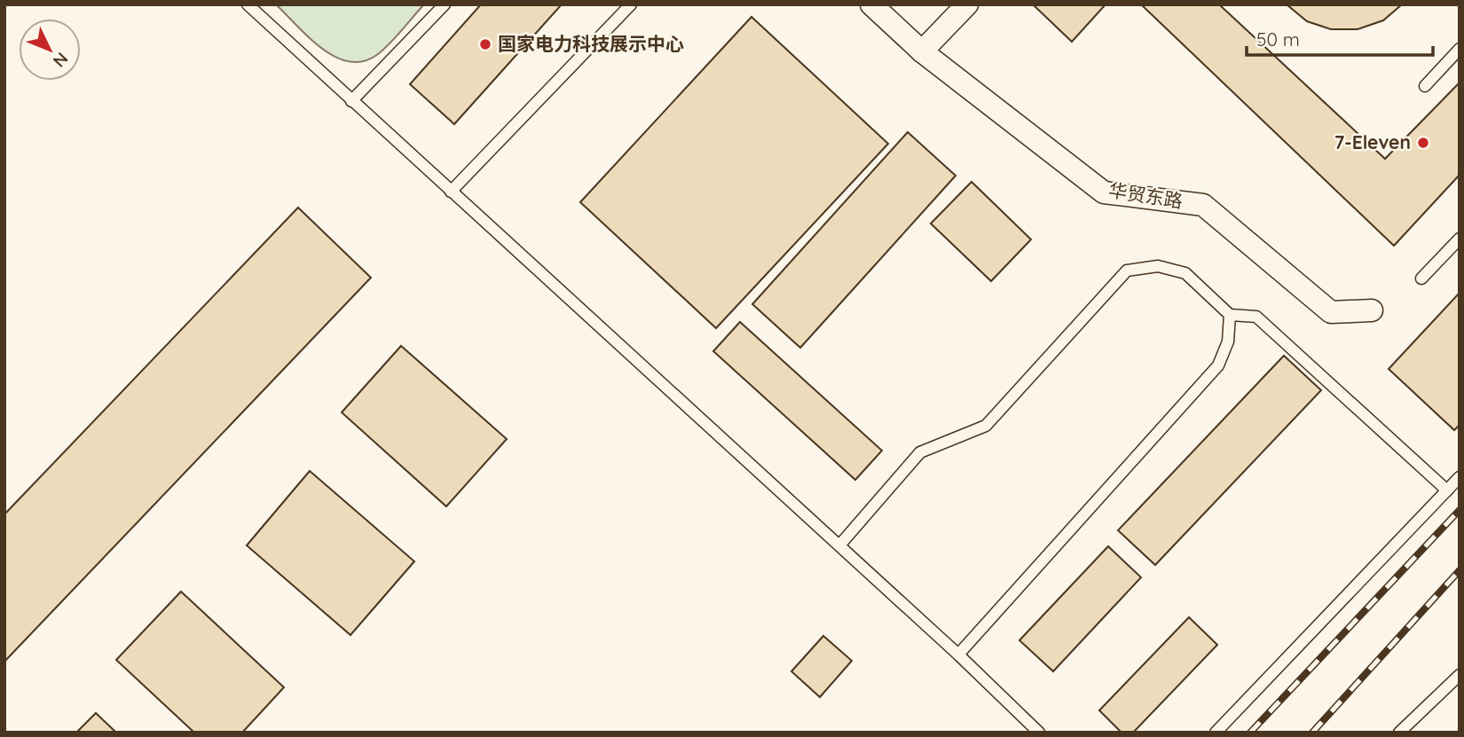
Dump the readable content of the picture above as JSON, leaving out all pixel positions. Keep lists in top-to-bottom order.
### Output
{
  "streets": {
    "street": ["华贸东路"]
  },
  "places": ["国家电力科技展示中心", "7-Eleven"],
  "scale_bar": "50 m",
  "north": "bottom right"
}
